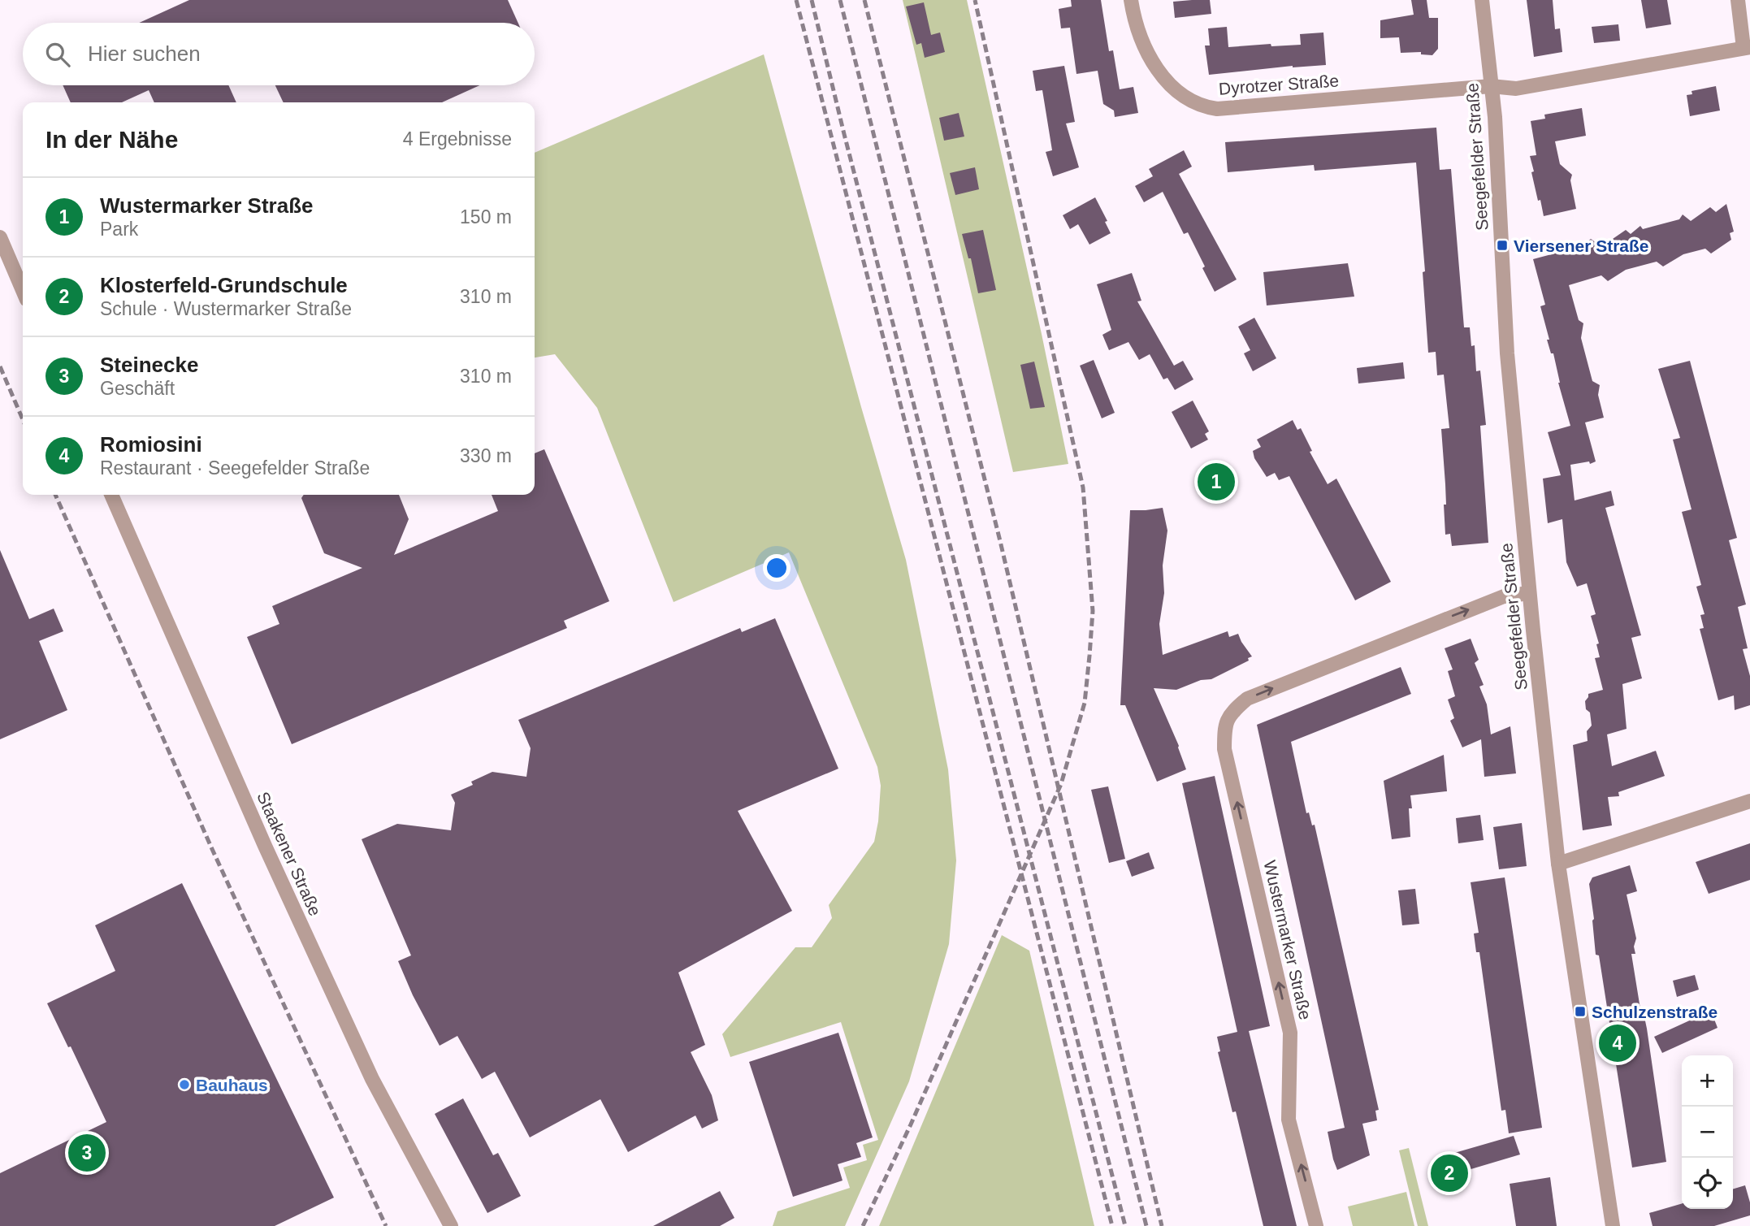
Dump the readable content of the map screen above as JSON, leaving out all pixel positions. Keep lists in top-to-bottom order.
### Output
{
  "streets": {
    "street": [
      "Dyrotzer Straße",
      "Seegefelder Straße",
      "Staakener Straße",
      "Wustermarker Straße"
    ]
  },
  "crossings": [
    ["Dyrotzer Straße", "Seegefelder Straße"],
    ["Seegefelder Straße", "Wustermarker Straße"]
  ],
  "places": {
    "transit": ["Viersener Straße", "Schulzenstraße"],
    "other": ["Bauhaus"]
  },
  "page": {
    "search": "Hier suchen",
    "heading": ["In der Nähe", "4 Ergebnisse"],
    "list": [
      {
        "mark": "1",
        "name": "Wustermarker Straße",
        "note": "Park",
        "value": "150 m"
      },
      {
        "mark": "2",
        "name": "Klosterfeld-Grundschule",
        "note": "Schule · Wustermarker Straße",
        "value": "310 m"
      },
      {
        "mark": "3",
        "name": "Steinecke",
        "note": "Geschäft",
        "value": "310 m"
      },
      {
        "mark": "4",
        "name": "Romiosini",
        "note": "Restaurant · Seegefelder Straße",
        "value": "330 m"
      }
    ],
    "pins": [
      "1",
      "4",
      "3",
      "2"
    ],
    "map_buttons": ["+", "−"]
  }
}
